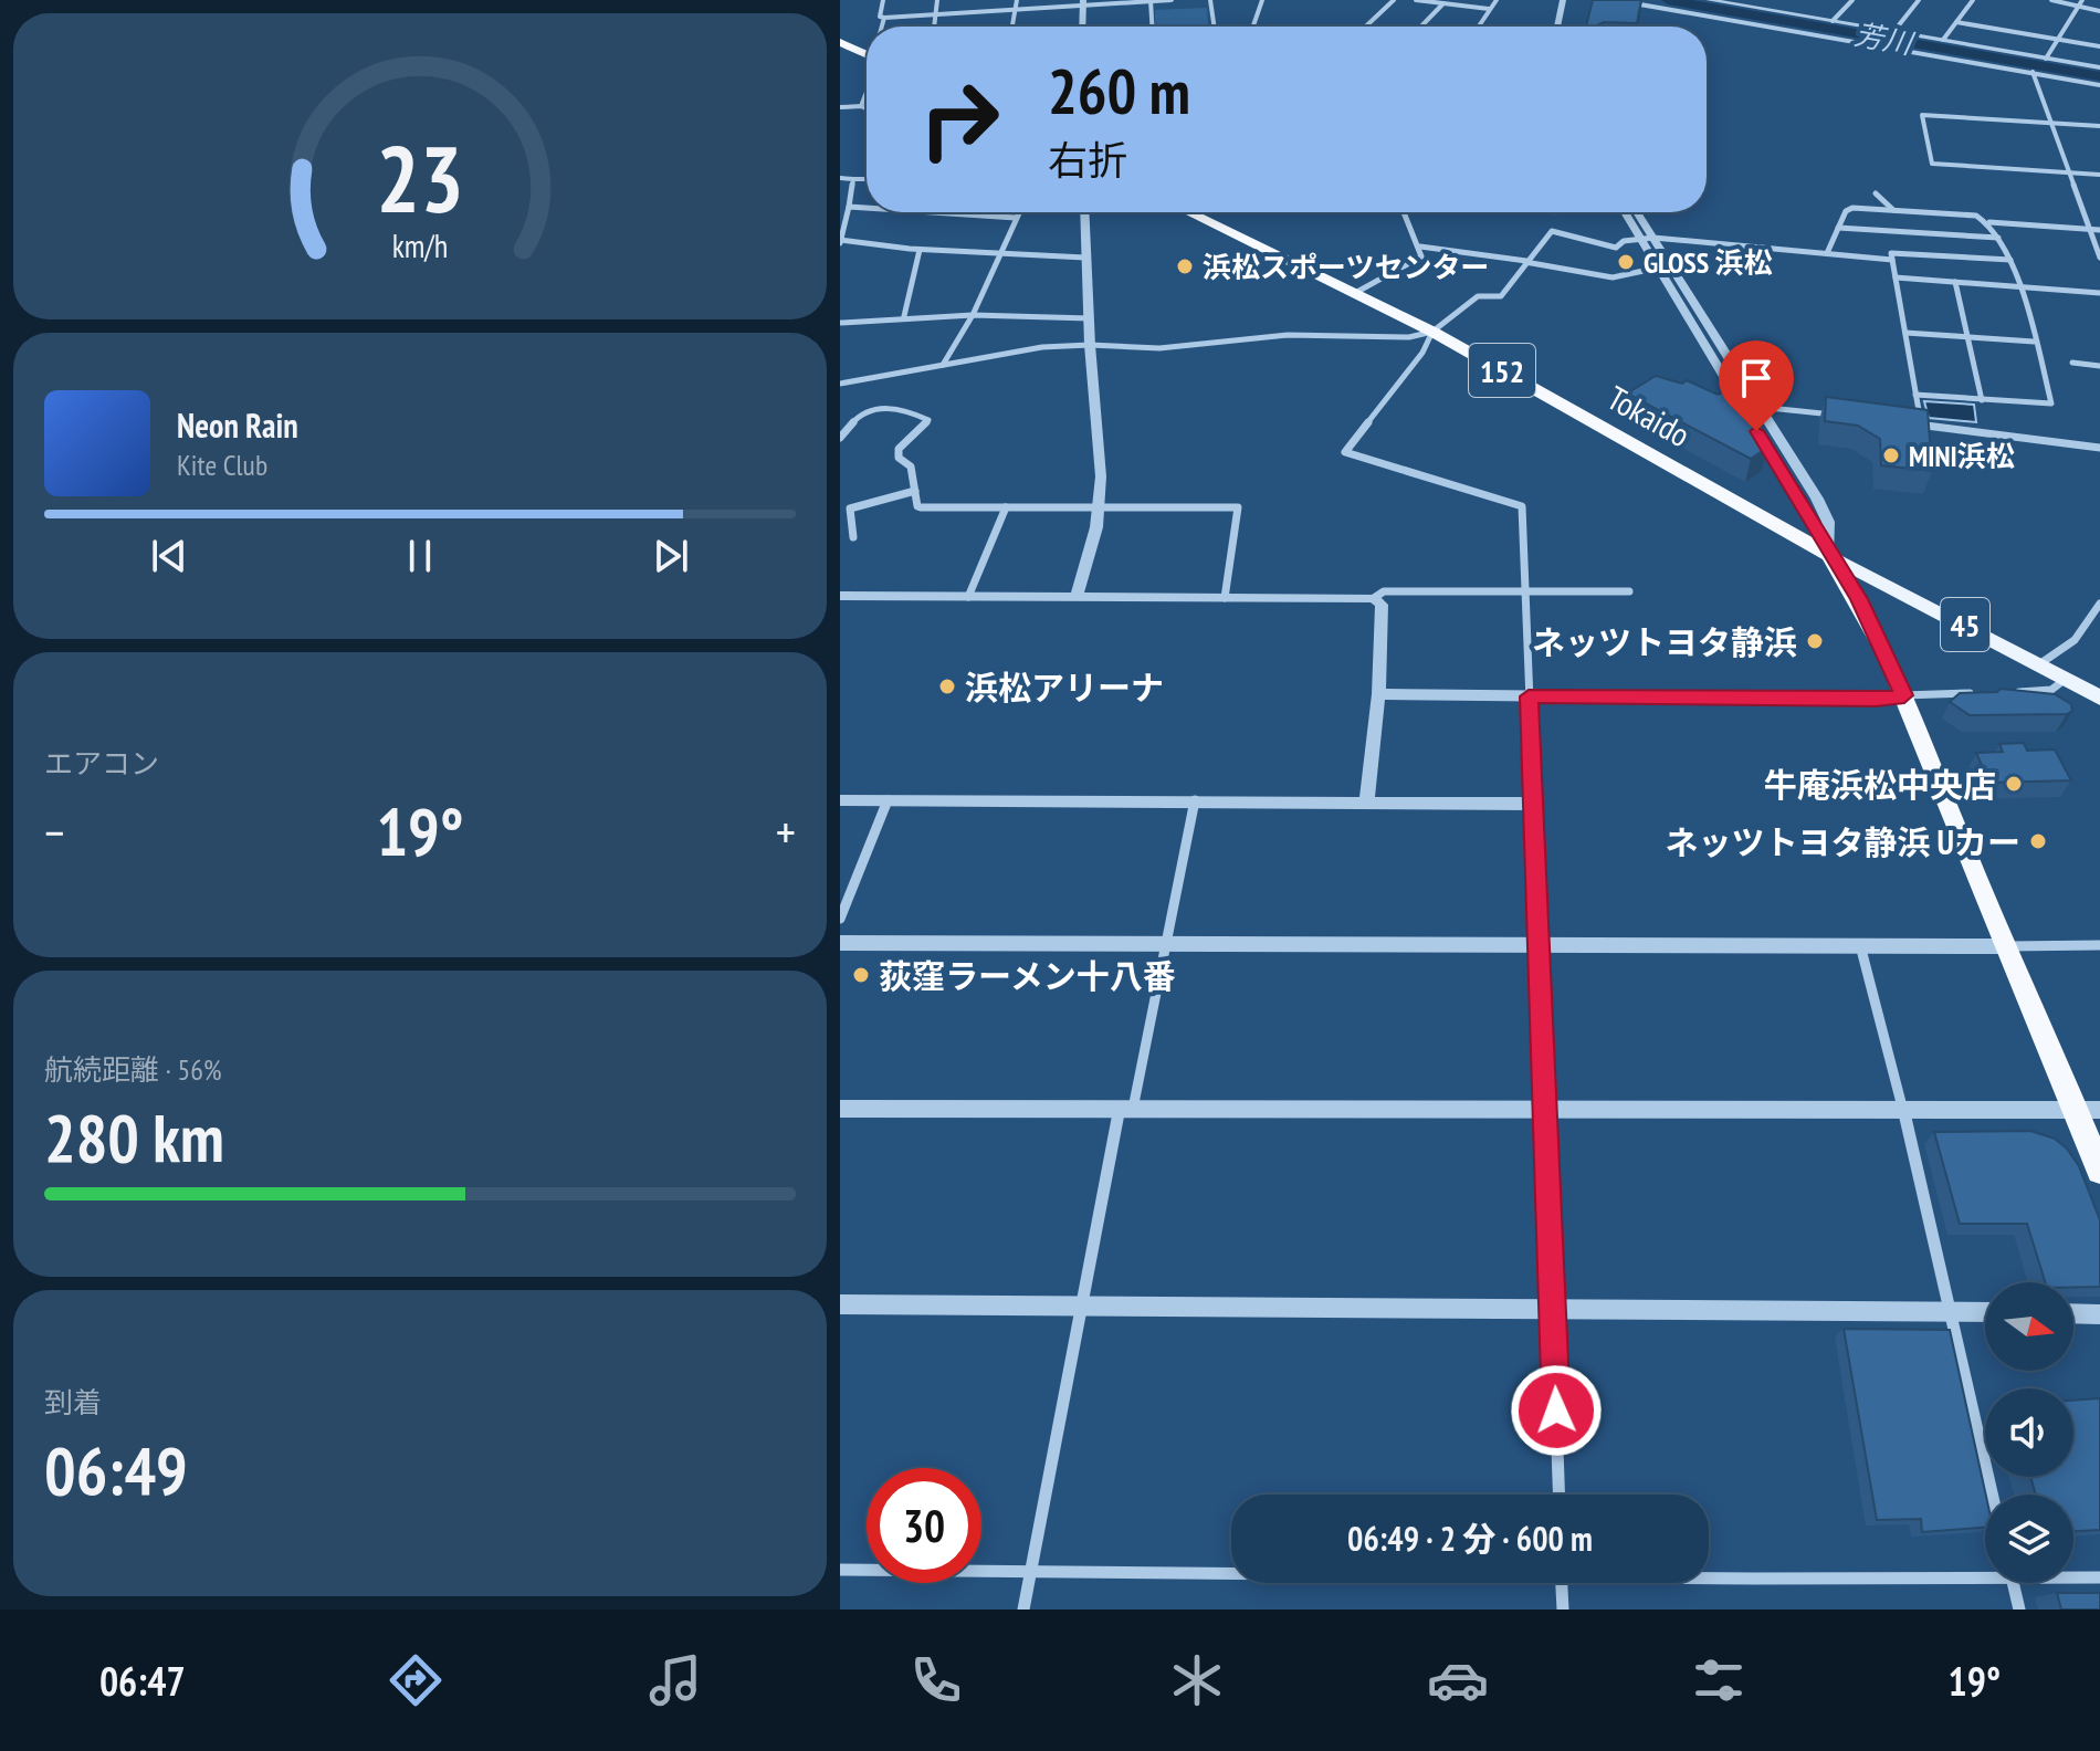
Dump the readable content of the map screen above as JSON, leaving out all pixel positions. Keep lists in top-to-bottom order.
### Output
{
  "streets": {
    "highway": ["152", "Tokaido"],
    "main road": ["45"]
  },
  "crossings": [
    ["Tokaido", "45"]
  ],
  "water": ["芳川"],
  "places": [
    "GLOSS 浜松",
    "浜松スポーツセンター",
    "MINI浜松",
    "ネッツトヨタ静浜",
    "浜松アリーナ",
    "牛庵浜松中央店",
    "ネッツトヨタ静浜 Uカー",
    "荻窪ラーメン十八番"
  ],
  "north": "right",
  "page": {
    "turn": ["260 m", "右折"],
    "song": ["Neon Rain", "Kite Club"],
    "tile": [
      "エアコン",
      ["航続距離 · 56%", "280 km"],
      ["到着", "06:49"]
    ],
    "heat": ["−", "19°", "+"],
    "limit": "30",
    "trip": "06:49 · 2 分 · 600 m",
    "tabs": ["06:47", "19°"],
    "gauge": ["23", "km/h"]
  }
}
